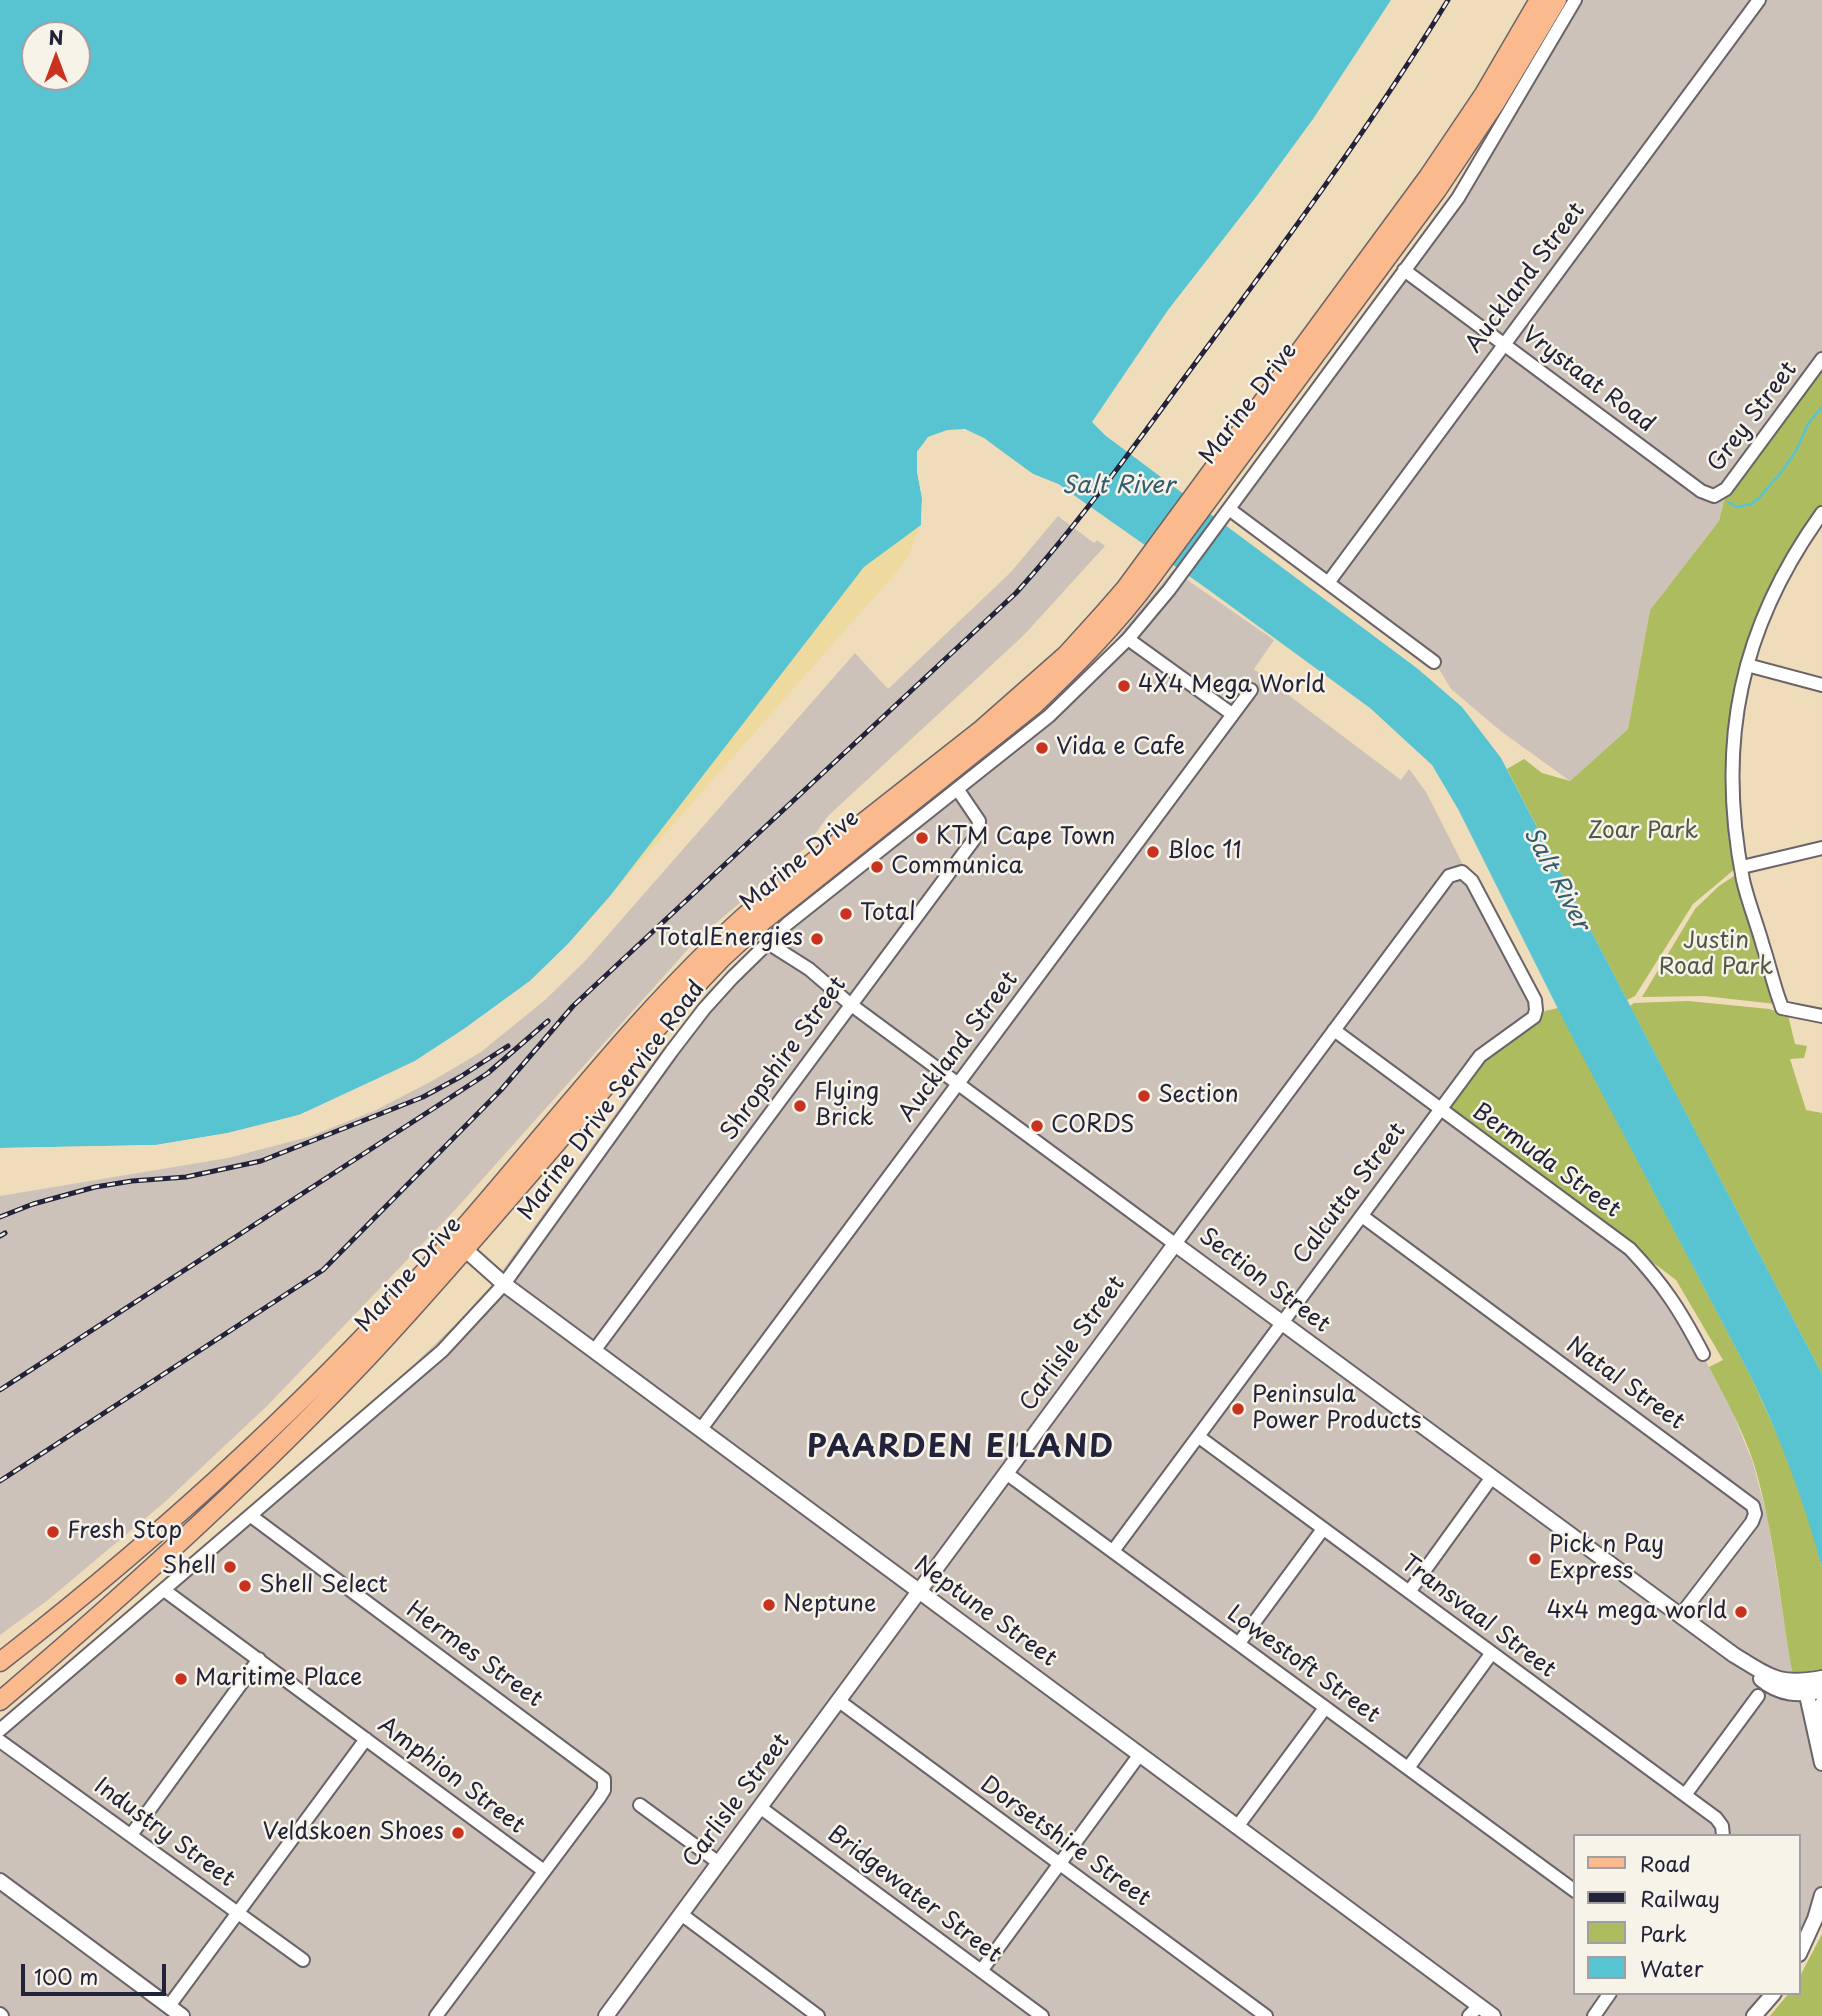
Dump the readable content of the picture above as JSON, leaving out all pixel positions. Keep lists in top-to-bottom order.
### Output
{
  "streets": {
    "main road": ["Marine Drive"],
    "street": [
      "Auckland Street",
      "Vrystaat Road",
      "Grey Street",
      "Shropshire Street",
      "Marine Drive Service Road",
      "Bermuda Street",
      "Calcutta Street",
      "Section Street",
      "Carlisle Street",
      "Natal Street",
      "Neptune Street",
      "Transvaal Street",
      "Hermes Street",
      "Lowestoft Street",
      "Amphion Street",
      "Industry Street",
      "Dorsetshire Street",
      "Bridgewater Street"
    ]
  },
  "crossings": [
    ["Auckland Street", "Vrystaat Road"],
    ["Auckland Street", "Section Street"],
    ["Auckland Street", "Neptune Street"],
    ["Vrystaat Road", "Grey Street"],
    ["Vrystaat Road", "Marine Drive Service Road"],
    ["Marine Drive", "Neptune Street"],
    ["Shropshire Street", "Marine Drive Service Road"],
    ["Shropshire Street", "Section Street"],
    ["Shropshire Street", "Neptune Street"],
    ["Marine Drive Service Road", "Section Street"],
    ["Marine Drive Service Road", "Neptune Street"],
    ["Marine Drive Service Road", "Hermes Street"],
    ["Marine Drive Service Road", "Amphion Street"],
    ["Bermuda Street", "Calcutta Street"],
    ["Bermuda Street", "Carlisle Street"],
    ["Calcutta Street", "Section Street"],
    ["Calcutta Street", "Carlisle Street"],
    ["Calcutta Street", "Natal Street"],
    ["Calcutta Street", "Transvaal Street"],
    ["Calcutta Street", "Lowestoft Street"],
    ["Section Street", "Carlisle Street"],
    ["Section Street", "Natal Street"],
    ["Carlisle Street", "Neptune Street"],
    ["Carlisle Street", "Lowestoft Street"],
    ["Carlisle Street", "Dorsetshire Street"],
    ["Carlisle Street", "Bridgewater Street"],
    ["Hermes Street", "Amphion Street"]
  ],
  "districts": ["PAARDEN EILAND"],
  "water": ["Salt River"],
  "parks": ["Zoar Park", "Justin Road Park"],
  "places": [
    "4X4 Mega World",
    "Vida e Cafe",
    "KTM Cape Town",
    "Bloc 11",
    "Communica",
    "Total",
    "TotalEnergies",
    "Section",
    "Flying Brick",
    "CORDS",
    "Peninsula Power Products",
    "Fresh Stop",
    "Pick n Pay Express",
    "Shell",
    "Shell Select",
    "Neptune",
    "4x4 mega world",
    "Maritime Place",
    "Veldskoen Shoes"
  ],
  "legend": [
    "Road",
    "Railway",
    "Park",
    "Water"
  ],
  "scale_bar": "100 m",
  "north": "top"
}
